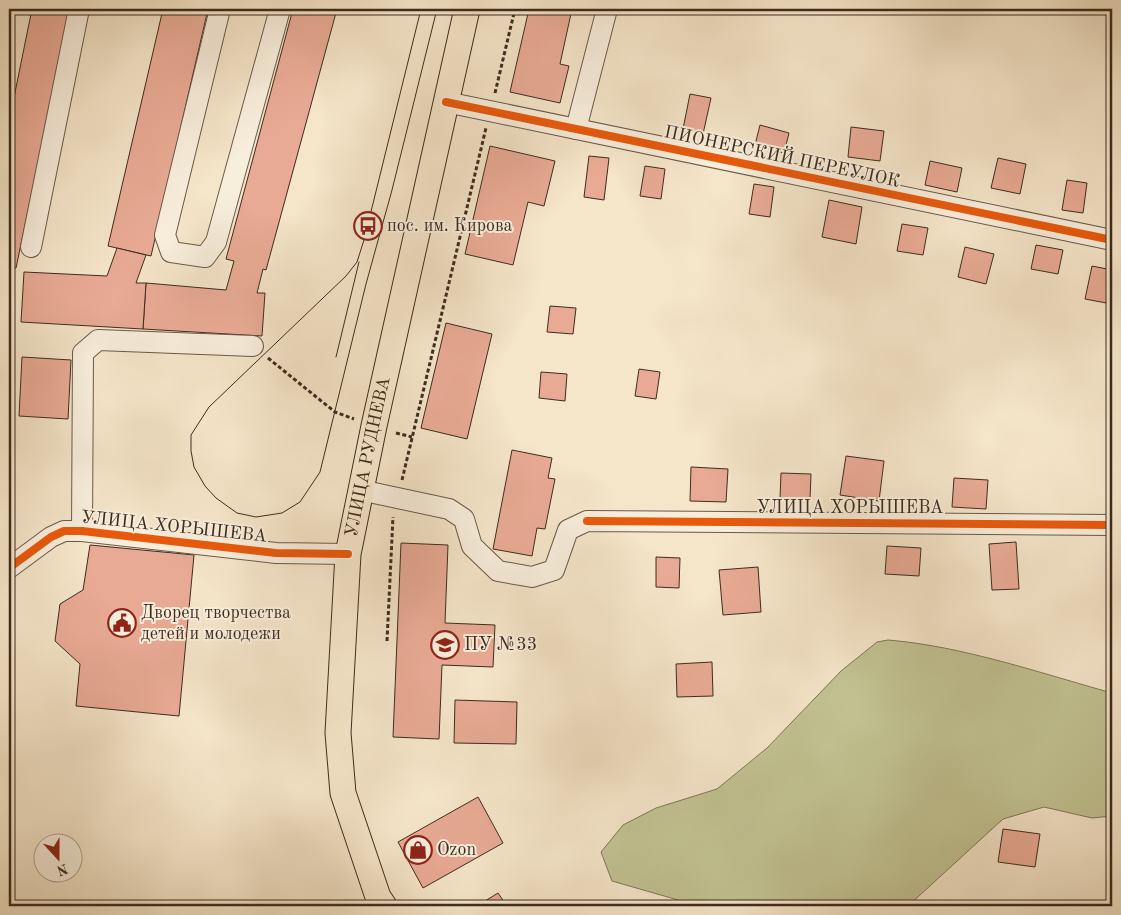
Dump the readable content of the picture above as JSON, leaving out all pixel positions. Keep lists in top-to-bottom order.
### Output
{
  "streets": {
    "main road": ["УЛИЦА РУДНЕВА"],
    "street": ["ПИОНЕРСКИЙ ПЕРЕУЛОК", "УЛИЦА ХОРЫШЕВА"]
  },
  "crossings": [
    ["ПИОНЕРСКИЙ ПЕРЕУЛОК", "УЛИЦА РУДНЕВА"],
    ["УЛИЦА РУДНЕВА", "УЛИЦА ХОРЫШЕВА"]
  ],
  "places": {
    "bus stop": ["пос. им. Кирова"],
    "public building": ["Дворец творчества детей и молодежи"],
    "school or university": ["ПУ №33"],
    "shop": ["Ozon"]
  },
  "north": "bottom"
}
